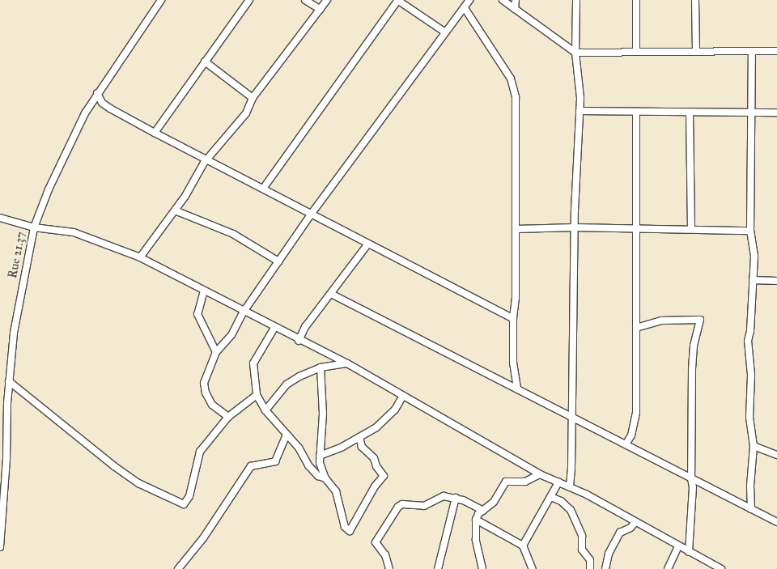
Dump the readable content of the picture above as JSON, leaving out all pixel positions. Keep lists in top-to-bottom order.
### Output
{
  "streets": {
    "street": ["Rue 21.37"]
  }
}
